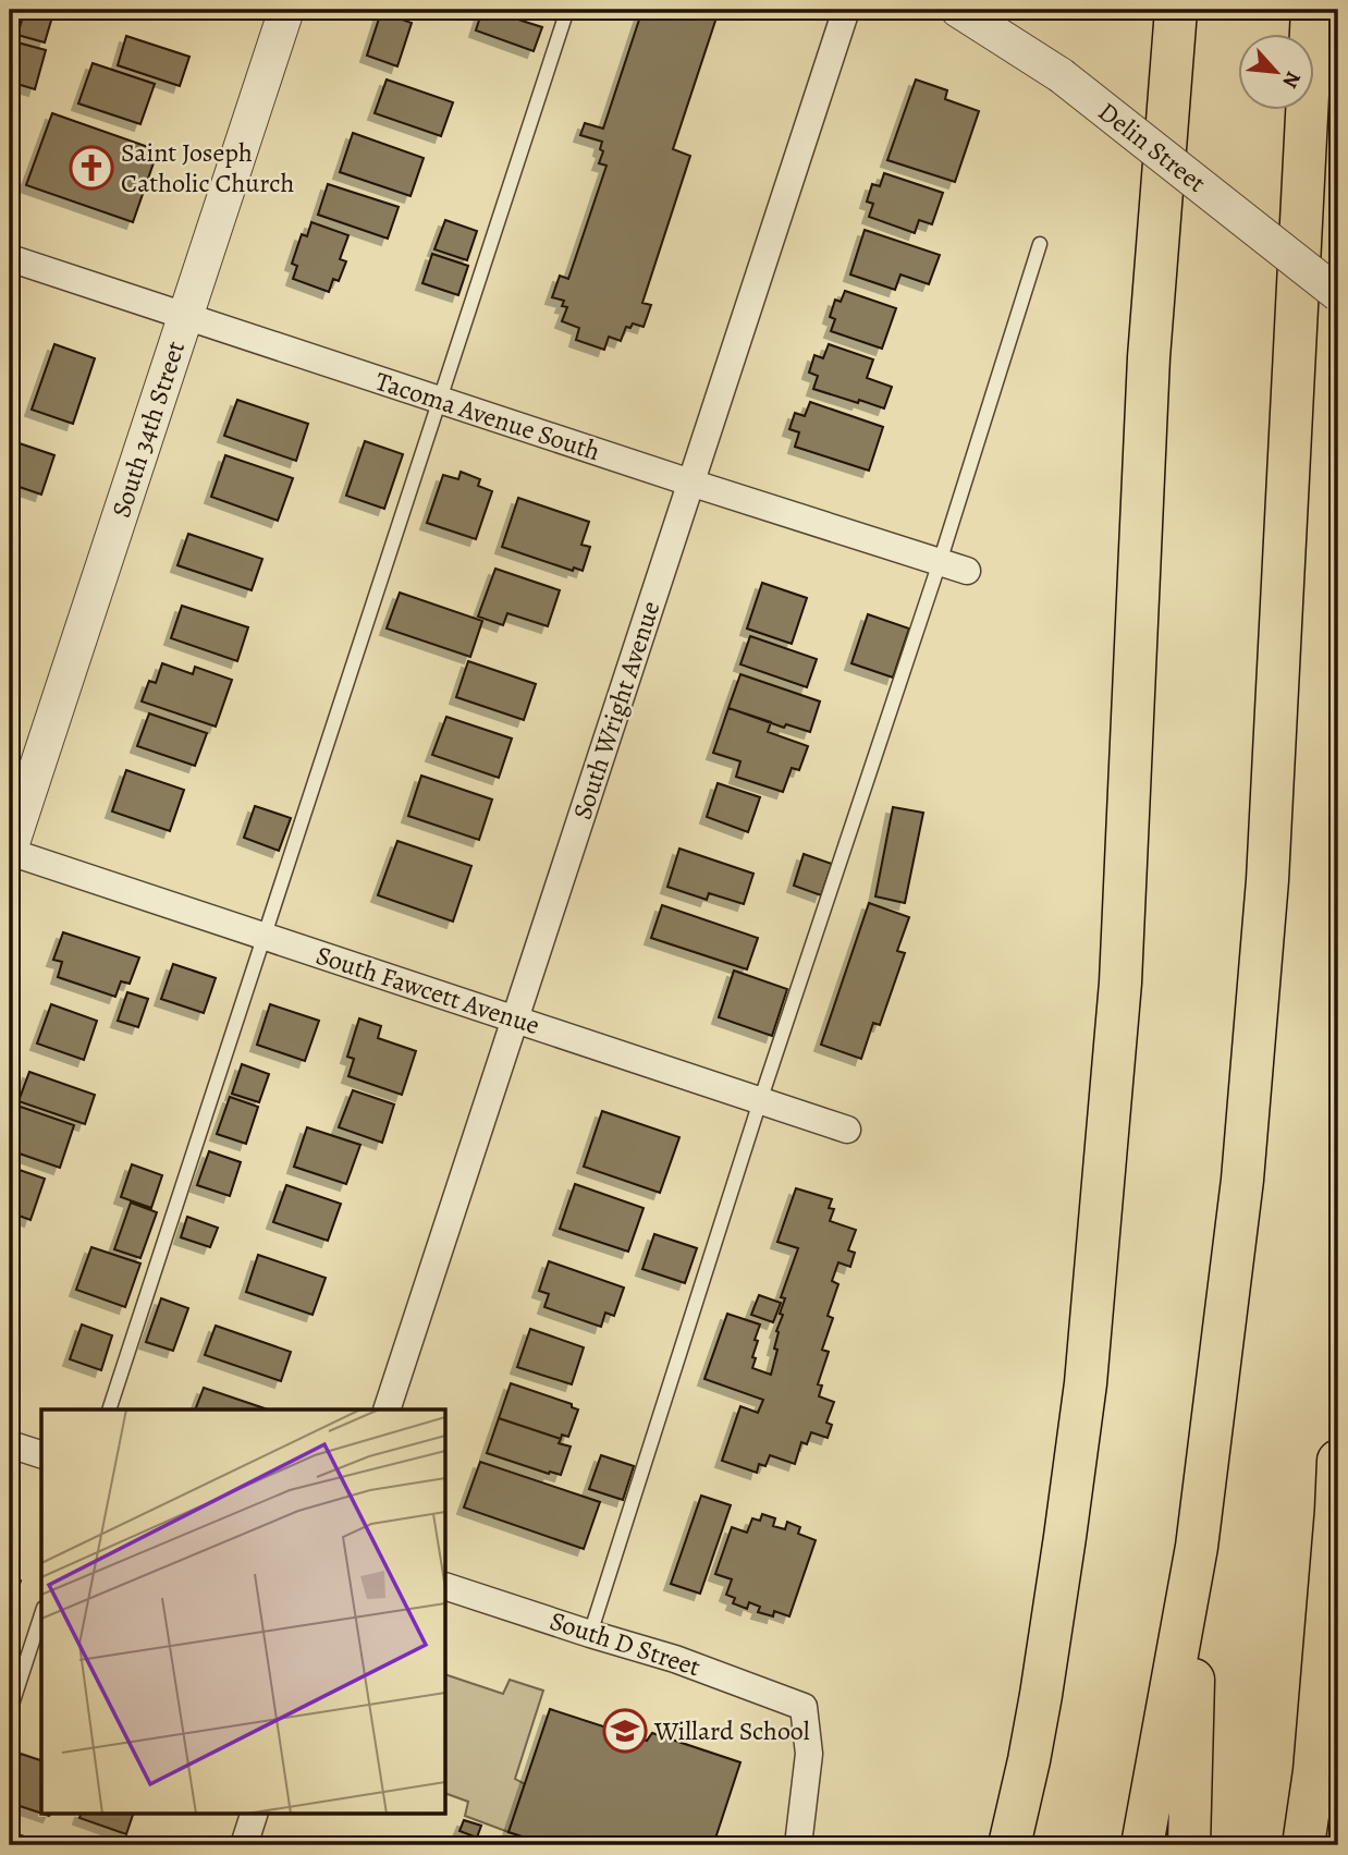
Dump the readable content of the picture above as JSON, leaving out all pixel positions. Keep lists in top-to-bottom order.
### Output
{
  "streets": {
    "street": [
      "Delin Street",
      "Tacoma Avenue South",
      "South 34th Street",
      "South Wright Avenue",
      "South Fawcett Avenue",
      "South D Street"
    ]
  },
  "crossings": [
    ["Tacoma Avenue South", "South 34th Street"],
    ["Tacoma Avenue South", "South Wright Avenue"],
    ["South 34th Street", "South Fawcett Avenue"],
    ["South Wright Avenue", "South Fawcett Avenue"]
  ],
  "places": {
    "church": ["Saint Joseph Catholic Church"],
    "school or university": ["Willard School"]
  },
  "north": "bottom right"
}
